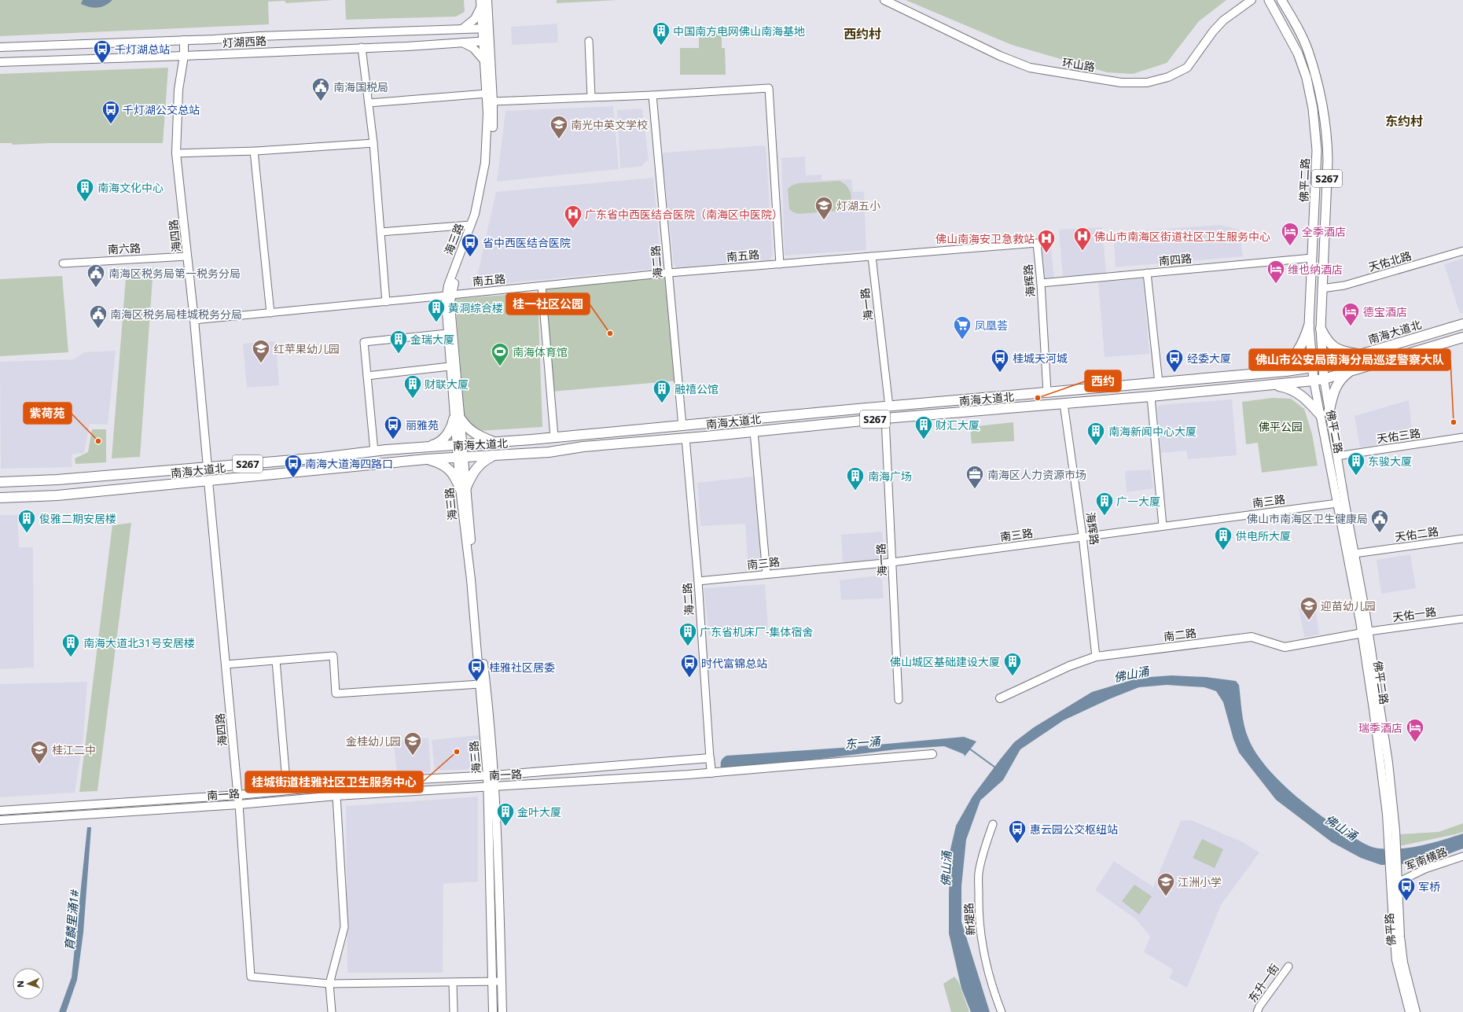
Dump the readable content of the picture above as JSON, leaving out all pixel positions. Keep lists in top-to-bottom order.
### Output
{
  "streets": {
    "highway": ["S267", "南海大道北"],
    "main road": [
      "灯湖西路",
      "环山路",
      "佛平二路",
      "海四路",
      "海三路",
      "南二路",
      "南一路",
      "佛平路"
    ],
    "street": [
      "南六路",
      "南五路",
      "南四路",
      "天佑北路",
      "海二路",
      "海辉路",
      "海一路",
      "天佑三路",
      "南三路",
      "天佑二路",
      "天佑一路",
      "军南横路",
      "新堤路",
      "东升一街"
    ]
  },
  "crossings": [
    ["灯湖西路", "海四路"],
    ["灯湖西路", "海三路"],
    ["佛平二路", "南四路"],
    ["佛平二路", "天佑北路"],
    ["佛平二路", "南海大道北"],
    ["佛平二路", "天佑三路"],
    ["佛平二路", "南三路"],
    ["佛平二路", "天佑二路"],
    ["佛平二路", "天佑一路"],
    ["佛平二路", "南二路"],
    ["佛平二路", "佛平路"],
    ["海四路", "南六路"],
    ["海四路", "南五路"],
    ["海四路", "南海大道北"],
    ["海四路", "南一路"],
    ["海三路", "南五路"],
    ["海三路", "南海大道北"],
    ["海三路", "南一路"],
    ["南五路", "海二路"],
    ["南五路", "海辉路"],
    ["南五路", "海一路"],
    ["南四路", "海辉路"],
    ["海二路", "南海大道北"],
    ["海二路", "南三路"],
    ["海二路", "南一路"],
    ["海辉路", "南海大道北"],
    ["海辉路", "南三路"],
    ["海辉路", "南二路"],
    ["海一路", "南海大道北"],
    ["海一路", "南三路"],
    ["天佑一路", "南二路"],
    ["军南横路", "佛平路"]
  ],
  "districts": ["西约村", "东约村"],
  "water": ["佛山涌", "东一涌", "育麟里涌1#"],
  "parks": ["佛平公园"],
  "places": {
    "building": [
      "中国南方电网佛山南海基地",
      "南海文化中心",
      "黄洞综合楼",
      "金瑞大厦",
      "财联大厦",
      "融禧公馆",
      "财汇大厦",
      "南海新闻中心大厦",
      "东骏大厦",
      "南海广场",
      "广一大厦",
      "俊雅二期安居楼",
      "供电所大厦",
      "广东省机床厂-集体宿舍",
      "南海大道北31号安居楼",
      "佛山城区基础建设大厦",
      "金叶大厦"
    ],
    "bus stop": [
      "千灯湖总站",
      "千灯湖公交总站",
      "省中西医结合医院",
      "桂城天河城",
      "经委大厦",
      "丽雅苑",
      "南海大道海四路口",
      "时代富锦总站",
      "桂雅社区居委",
      "惠云园公交枢纽站",
      "军桥"
    ],
    "public building": [
      "南海国税局",
      "南海区税务局第一税务分局",
      "南海区税务局桂城税务分局",
      "佛山市南海区卫生健康局"
    ],
    "school or university": [
      "南光中英文学校",
      "灯湖五小",
      "红苹果幼儿园",
      "迎苗幼儿园",
      "金桂幼儿园",
      "桂江二中",
      "江洲小学"
    ],
    "hospital": ["广东省中西医结合医院（南海区中医院）", "佛山市南海区街道社区卫生服务中心", "佛山南海安卫急救站"],
    "hotel": [
      "全季酒店",
      "维也纳酒店",
      "德宝酒店",
      "瑞季酒店"
    ],
    "other": [
      "桂一社区公园",
      "西约",
      "佛山市公安局南海分局巡逻警察大队",
      "紫荷苑",
      "桂城街道桂雅社区卫生服务中心"
    ],
    "supermarket": ["凤凰荟"],
    "sports": ["南海体育馆"],
    "office": ["南海区人力资源市场"]
  },
  "north": "left"
}
